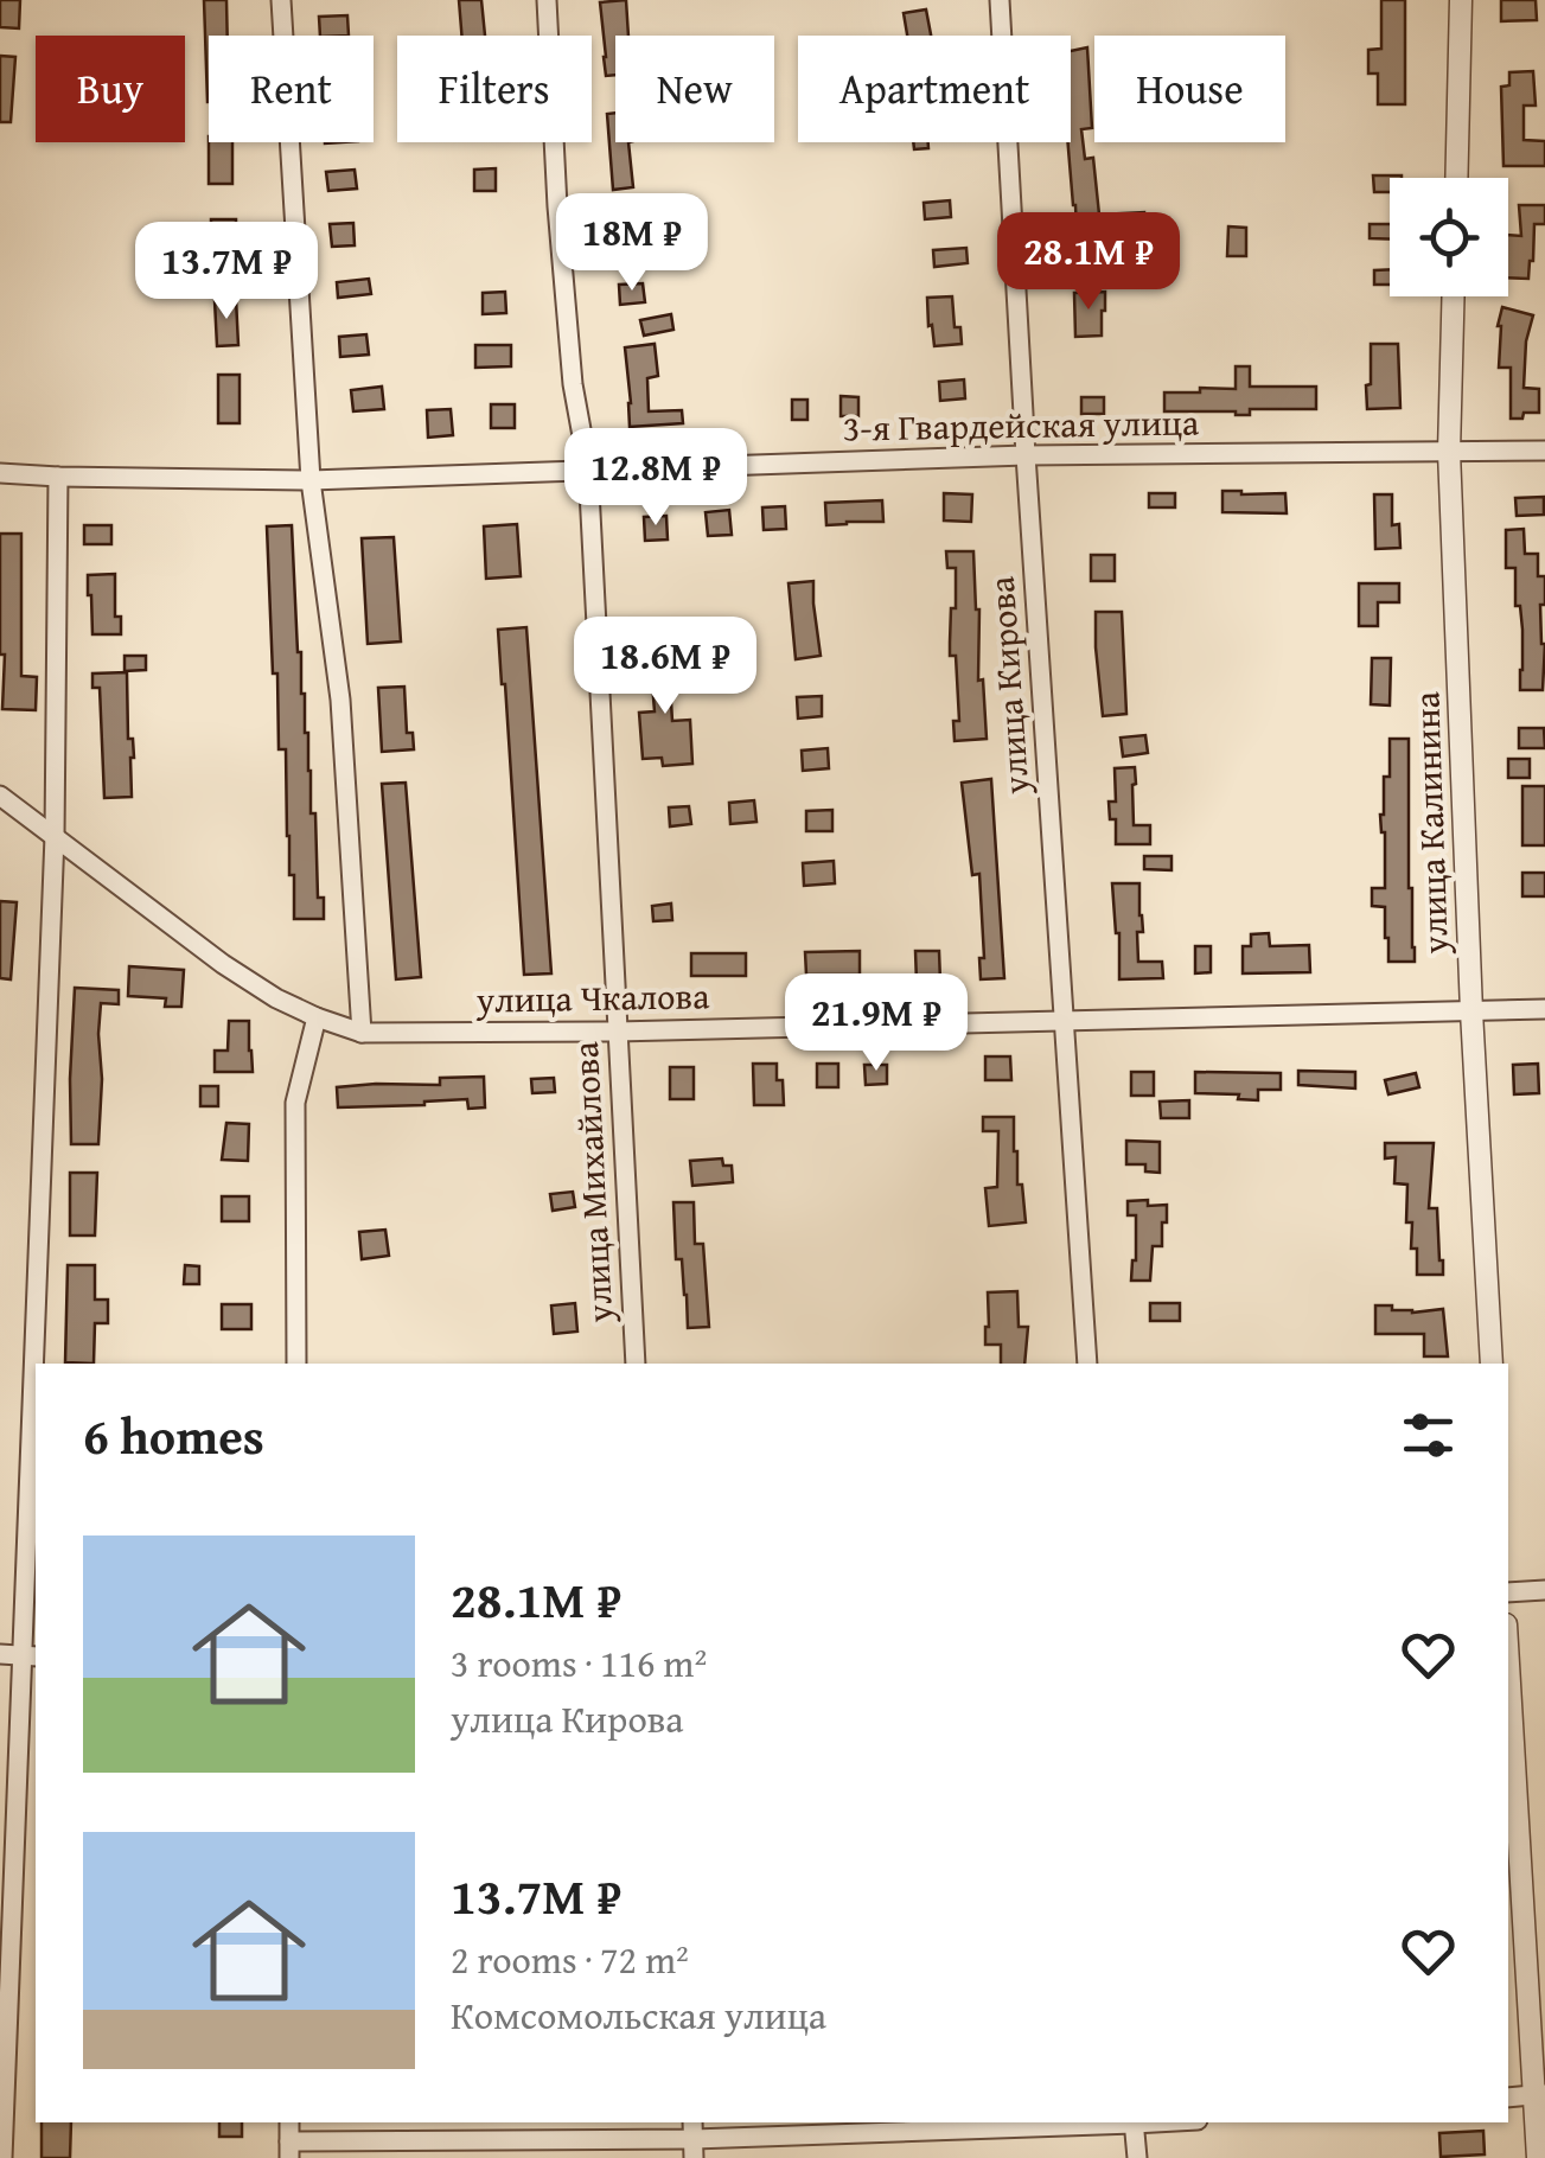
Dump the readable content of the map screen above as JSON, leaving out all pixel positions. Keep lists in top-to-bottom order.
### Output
{
  "streets": {
    "street": [
      "3-я Гвардейская улица",
      "улица Кирова",
      "улица Калинина",
      "улица Чкалова",
      "улица Михайлова"
    ]
  },
  "crossings": [
    ["3-я Гвардейская улица", "улица Кирова"],
    ["3-я Гвардейская улица", "улица Калинина"],
    ["3-я Гвардейская улица", "улица Михайлова"],
    ["улица Кирова", "улица Чкалова"],
    ["улица Калинина", "улица Чкалова"],
    ["улица Чкалова", "улица Михайлова"]
  ],
  "page": {
    "chip": [
      "Buy",
      "Rent",
      "Filters",
      "New",
      "Apartment",
      "House"
    ],
    "price": [
      "18M ₽",
      "28.1M ₽",
      "13.7M ₽",
      "12.8M ₽",
      "18.6M ₽",
      "21.9M ₽"
    ],
    "heading": "6 homes",
    "list": [
      {
        "name": "28.1M ₽",
        "note": "3 rooms · 116 m² · улица Кирова"
      },
      {
        "name": "13.7M ₽",
        "note": "2 rooms · 72 m² · Комсомольская улица"
      }
    ]
  }
}
